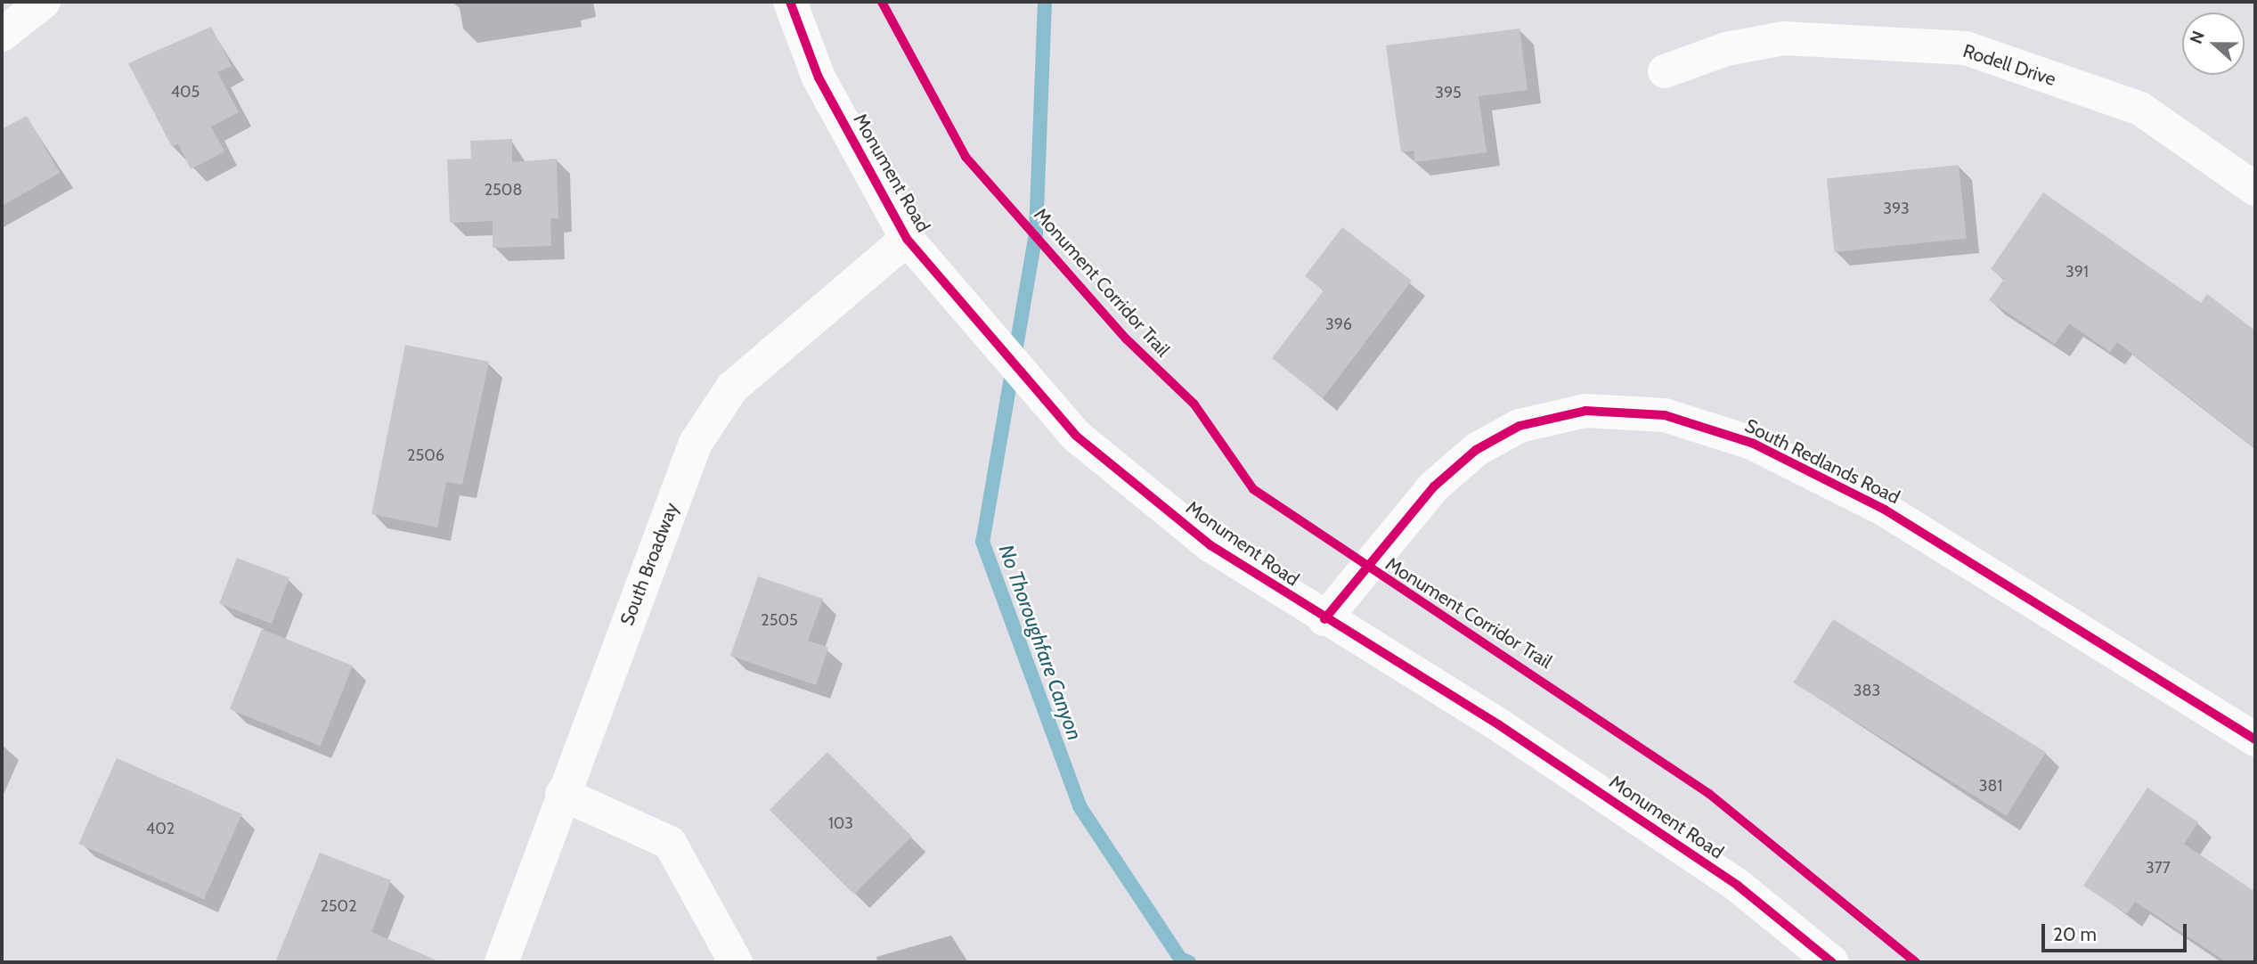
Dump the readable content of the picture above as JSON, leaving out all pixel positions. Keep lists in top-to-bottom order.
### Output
{
  "streets": {
    "street": [
      "Rodell Drive",
      "Monument Road",
      "South Redlands Road",
      "South Broadway"
    ],
    "cycle path": ["Monument Corridor Trail"]
  },
  "crossings": [
    ["Monument Road", "South Redlands Road"],
    ["Monument Road", "South Broadway"]
  ],
  "water": ["No Thoroughfare Canyon"],
  "house_numbers": [
    "405",
    "395",
    "2508",
    "393",
    "391",
    "396",
    "2506",
    "2505",
    "383",
    "381",
    "103",
    "402",
    "377",
    "2502"
  ],
  "scale_bar": "20 m",
  "north": "left"
}
